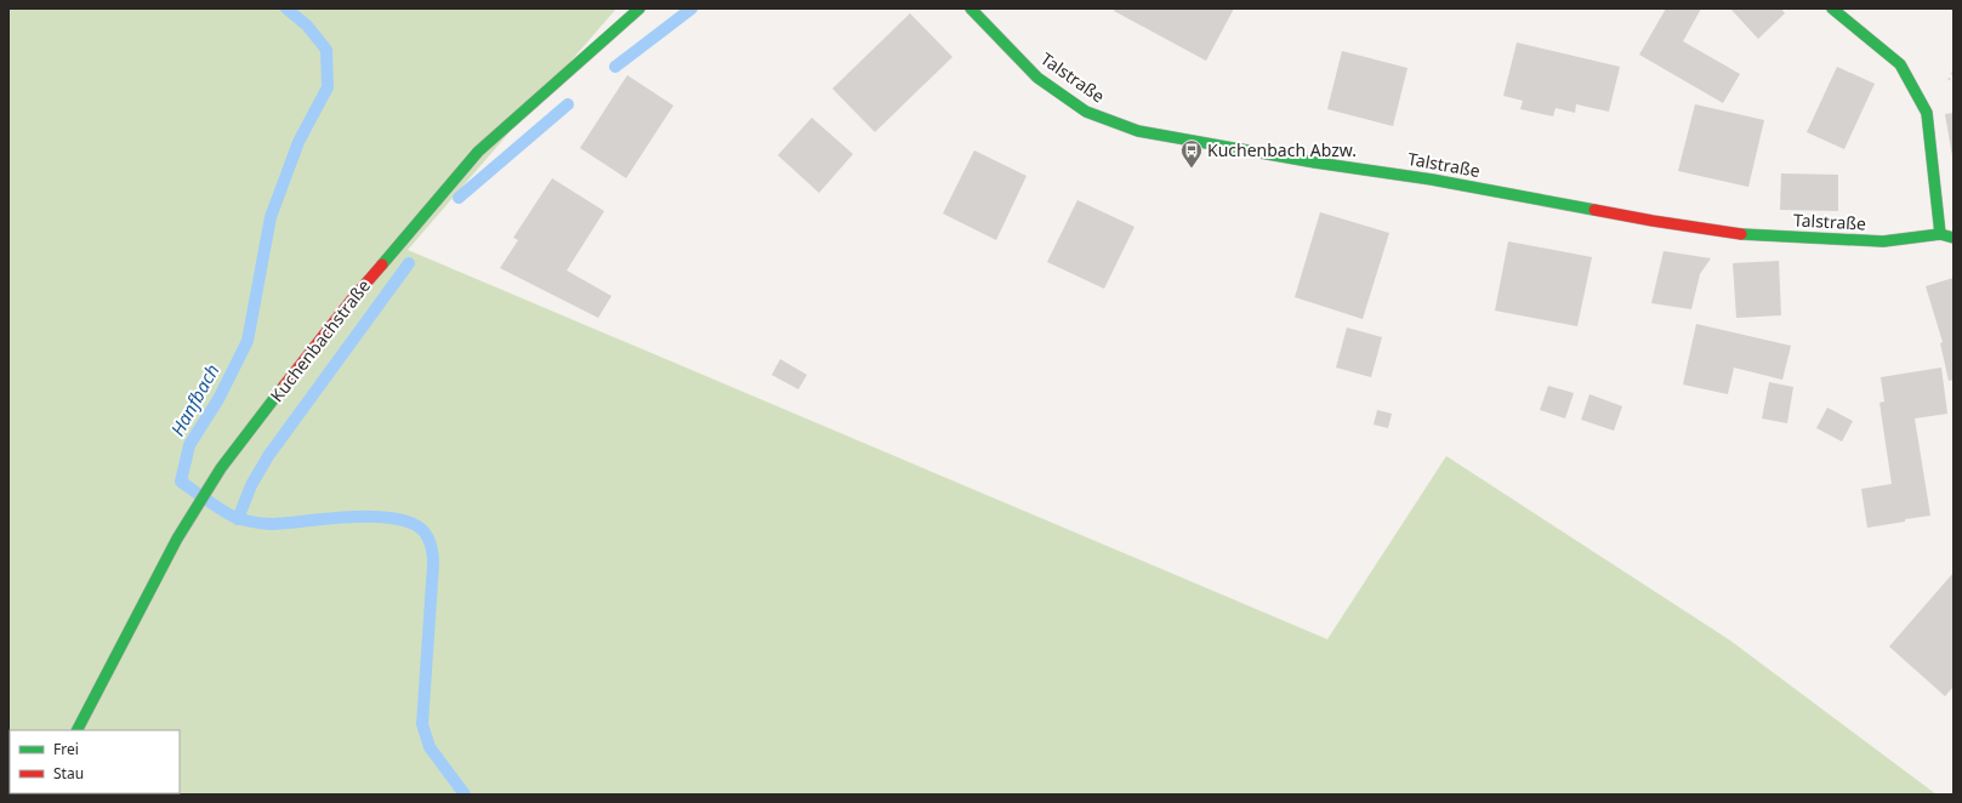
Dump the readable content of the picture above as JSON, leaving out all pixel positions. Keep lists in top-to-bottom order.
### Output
{
  "streets": {
    "street": ["Talstraße", "Kuchenbachstraße"]
  },
  "water": ["Hanfbach"],
  "places": {
    "bus stop": ["Kuchenbach Abzw."]
  },
  "legend": ["Frei", "Stau"]
}
